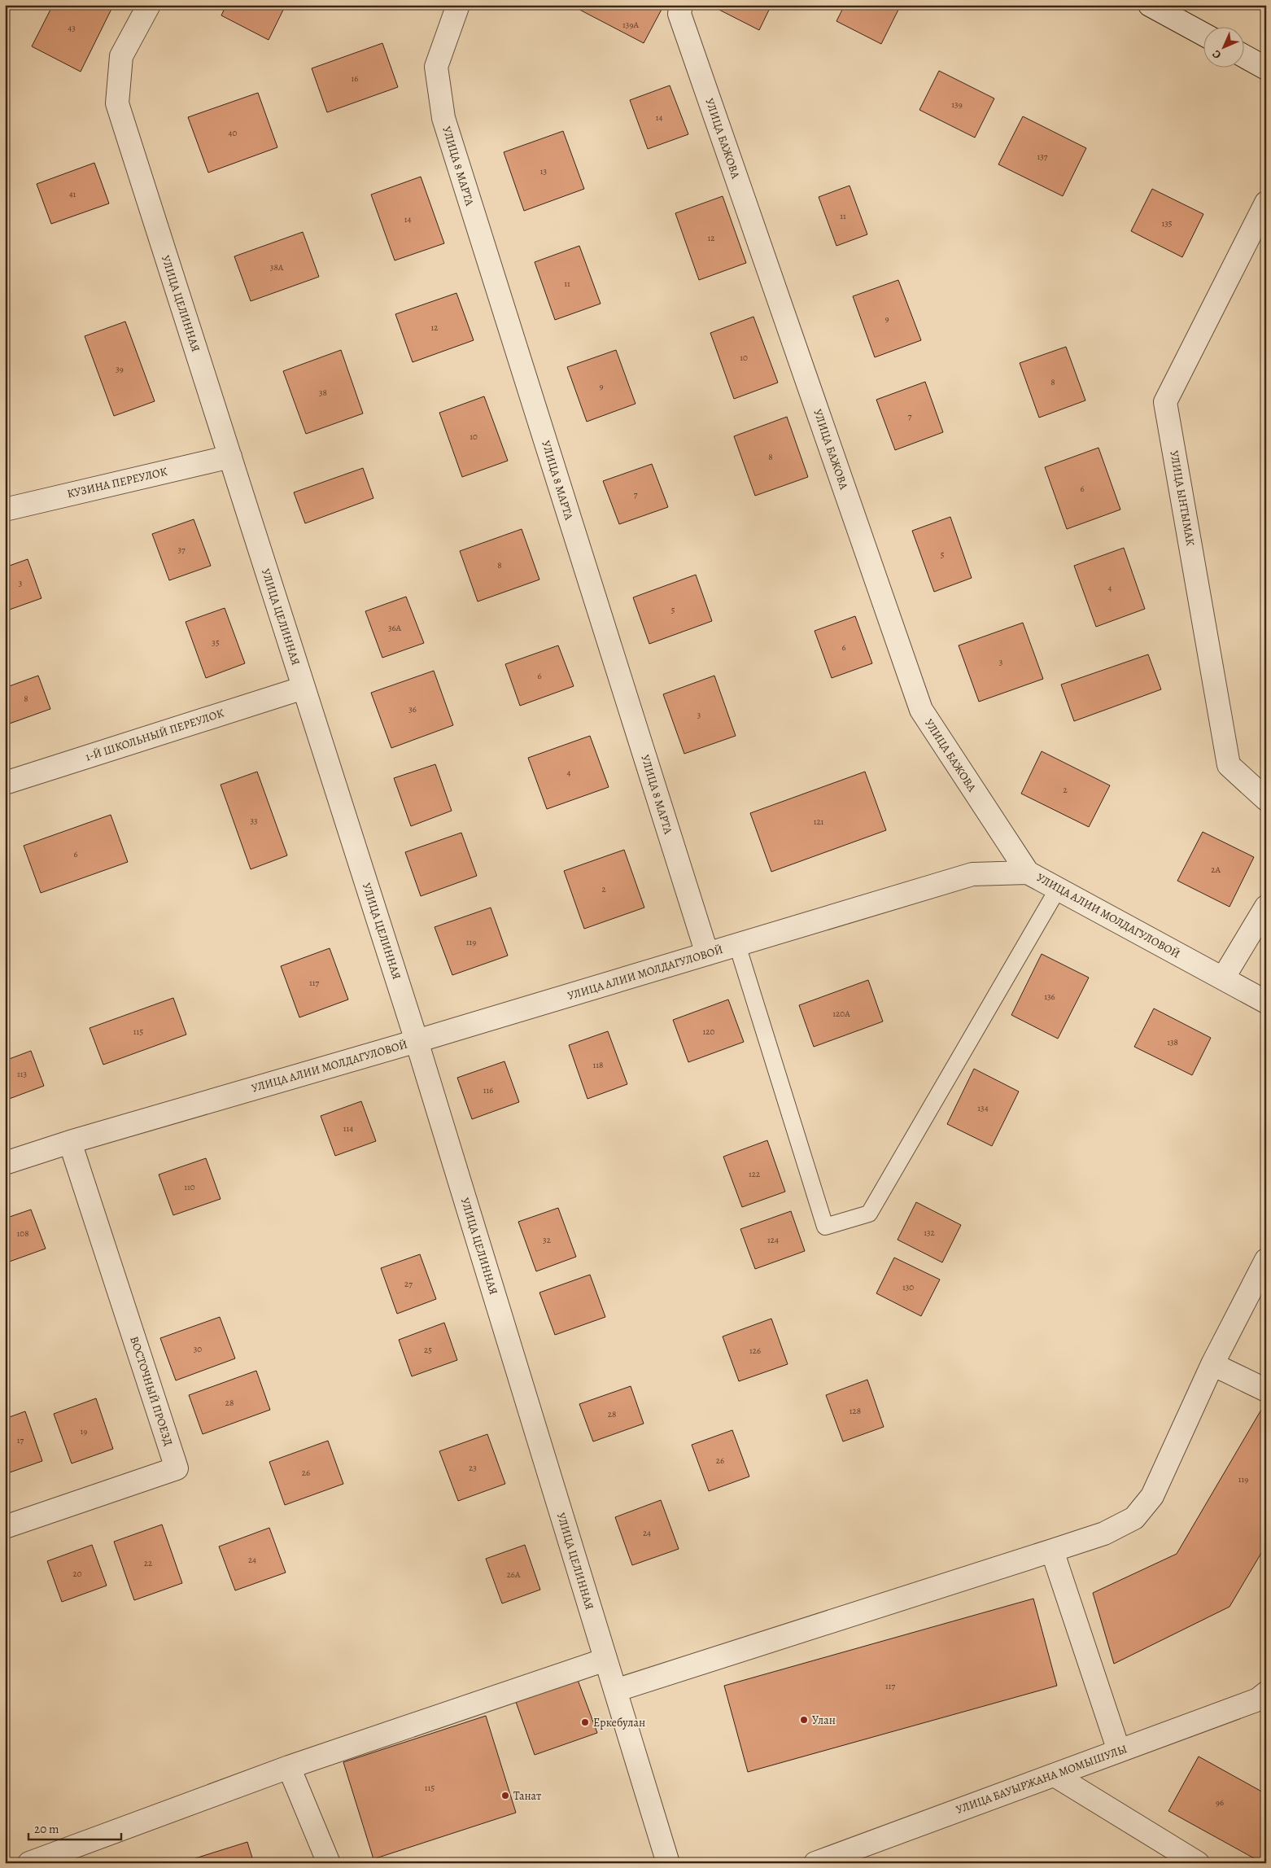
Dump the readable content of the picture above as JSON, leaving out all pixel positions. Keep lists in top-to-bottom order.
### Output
{
  "streets": {
    "street": [
      "УЛИЦА БАЖОВА",
      "УЛИЦА 8 МАРТА",
      "УЛИЦА ЦЕЛИННАЯ",
      "КУЗИНА ПЕРЕУЛОК",
      "УЛИЦА ЫНТЫМАК",
      "1-Й ШКОЛЬНЫЙ ПЕРЕУЛОК",
      "УЛИЦА АЛИИ МОЛДАГУЛОВОЙ",
      "ВОСТОЧНЫЙ ПРОЕЗД",
      "УЛИЦА БАУЫРЖАНА МОМЫШУЛЫ"
    ]
  },
  "crossings": [
    ["УЛИЦА БАЖОВА", "УЛИЦА АЛИИ МОЛДАГУЛОВОЙ"],
    ["УЛИЦА 8 МАРТА", "УЛИЦА АЛИИ МОЛДАГУЛОВОЙ"],
    ["УЛИЦА ЦЕЛИННАЯ", "КУЗИНА ПЕРЕУЛОК"],
    ["УЛИЦА ЦЕЛИННАЯ", "1-Й ШКОЛЬНЫЙ ПЕРЕУЛОК"],
    ["УЛИЦА ЦЕЛИННАЯ", "УЛИЦА АЛИИ МОЛДАГУЛОВОЙ"],
    ["УЛИЦА АЛИИ МОЛДАГУЛОВОЙ", "ВОСТОЧНЫЙ ПРОЕЗД"]
  ],
  "places": ["Улан", "Еркебулан", "Танат"],
  "house_numbers": [
    "139А",
    "43",
    "16",
    "139",
    "14",
    "40",
    "137",
    "13",
    "41",
    "11",
    "14",
    "135",
    "12",
    "38А",
    "11",
    "9",
    "12",
    "10",
    "39",
    "8",
    "9",
    "38",
    "7",
    "10",
    "8",
    "6",
    "7",
    "37",
    "5",
    "8",
    "3",
    "4",
    "5",
    "36А",
    "35",
    "6",
    "3",
    "6",
    "8",
    "36",
    "3",
    "4",
    "2",
    "33",
    "121",
    "6",
    "2А",
    "2",
    "119",
    "117",
    "136",
    "120А",
    "115",
    "120",
    "138",
    "118",
    "113",
    "116",
    "134",
    "114",
    "122",
    "110",
    "132",
    "108",
    "32",
    "124",
    "27",
    "130",
    "30",
    "25",
    "126",
    "28",
    "128",
    "28",
    "19",
    "17",
    "26",
    "23",
    "26",
    "119",
    "24",
    "24",
    "22",
    "20",
    "26А",
    "117",
    "115",
    "96"
  ],
  "scale_bar": "20 m",
  "north": "bottom left"
}
